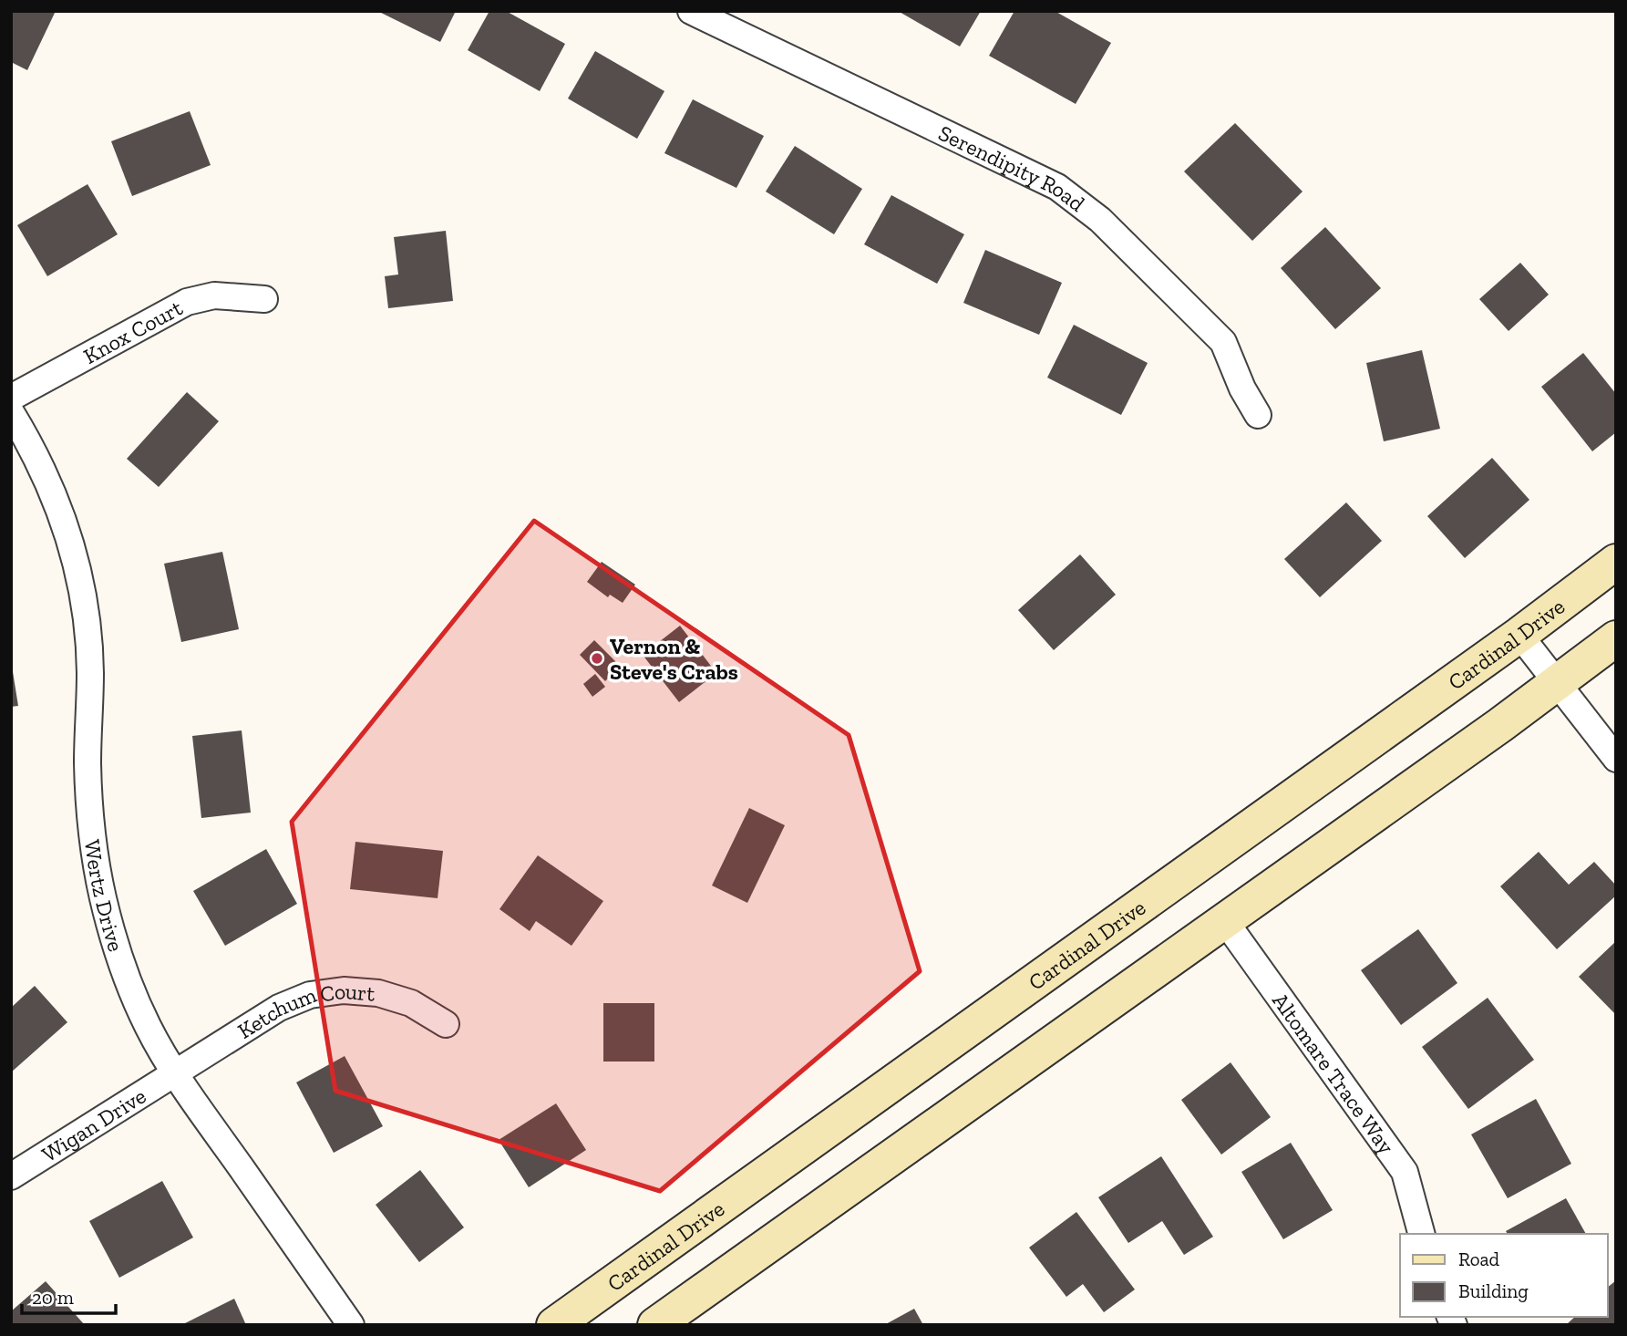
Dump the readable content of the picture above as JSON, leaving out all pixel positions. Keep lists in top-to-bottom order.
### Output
{
  "streets": {
    "main road": ["Cardinal Drive"],
    "street": [
      "Serendipity Road",
      "Knox Court",
      "Wertz Drive",
      "Ketchum Court",
      "Altomare Trace Way",
      "Wigan Drive"
    ]
  },
  "crossings": [
    ["Wertz Drive", "Ketchum Court"],
    ["Wertz Drive", "Wigan Drive"],
    ["Ketchum Court", "Wigan Drive"]
  ],
  "places": ["Vernon & Steve's Crabs"],
  "legend": ["Road", "Building"],
  "scale_bar": "20 m"
}
